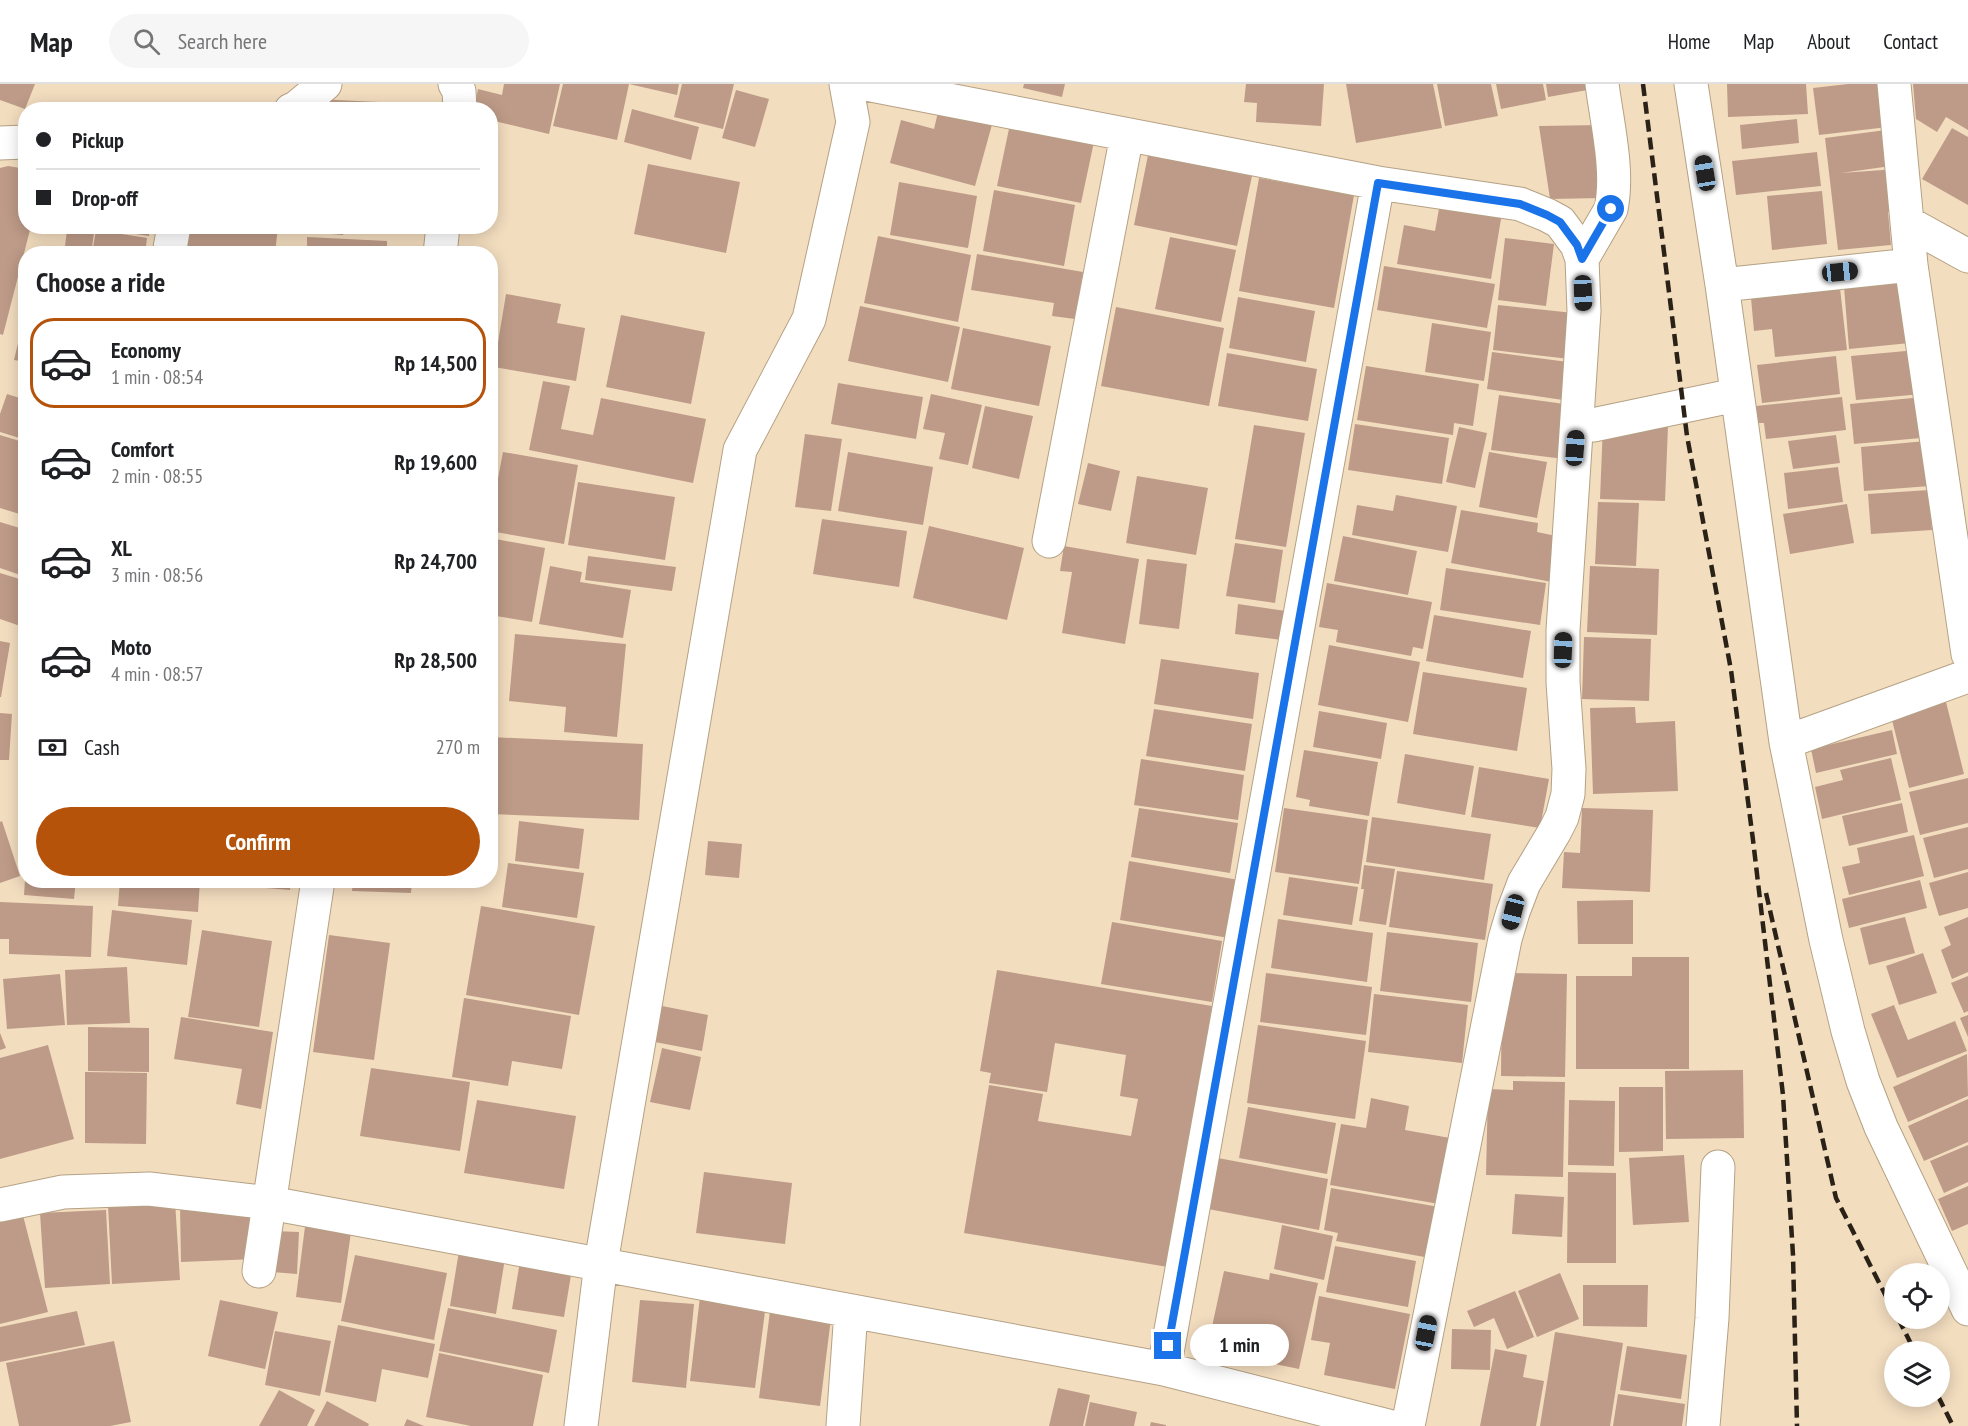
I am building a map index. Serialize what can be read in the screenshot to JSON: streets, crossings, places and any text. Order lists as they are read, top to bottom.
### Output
{
  "page": {
    "header": "Map",
    "search": "Search here",
    "nav": [
      "Home",
      "Map",
      "About",
      "Contact"
    ],
    "banner": ["Pickup", "Drop-off"],
    "heading": "Choose a ride",
    "list": [
      {
        "name": "Economy",
        "note": "1 min · 08:54",
        "value": "Rp 14,500"
      },
      {
        "name": "Comfort",
        "note": "2 min · 08:55",
        "value": "Rp 19,600"
      },
      {
        "name": "XL",
        "note": "3 min · 08:56",
        "value": "Rp 24,700"
      },
      {
        "name": "Moto",
        "note": "4 min · 08:57",
        "value": "Rp 28,500"
      }
    ],
    "pay": ["Cash", "270 m"],
    "buttons": "Confirm",
    "bubble": "1 min"
  }
}
